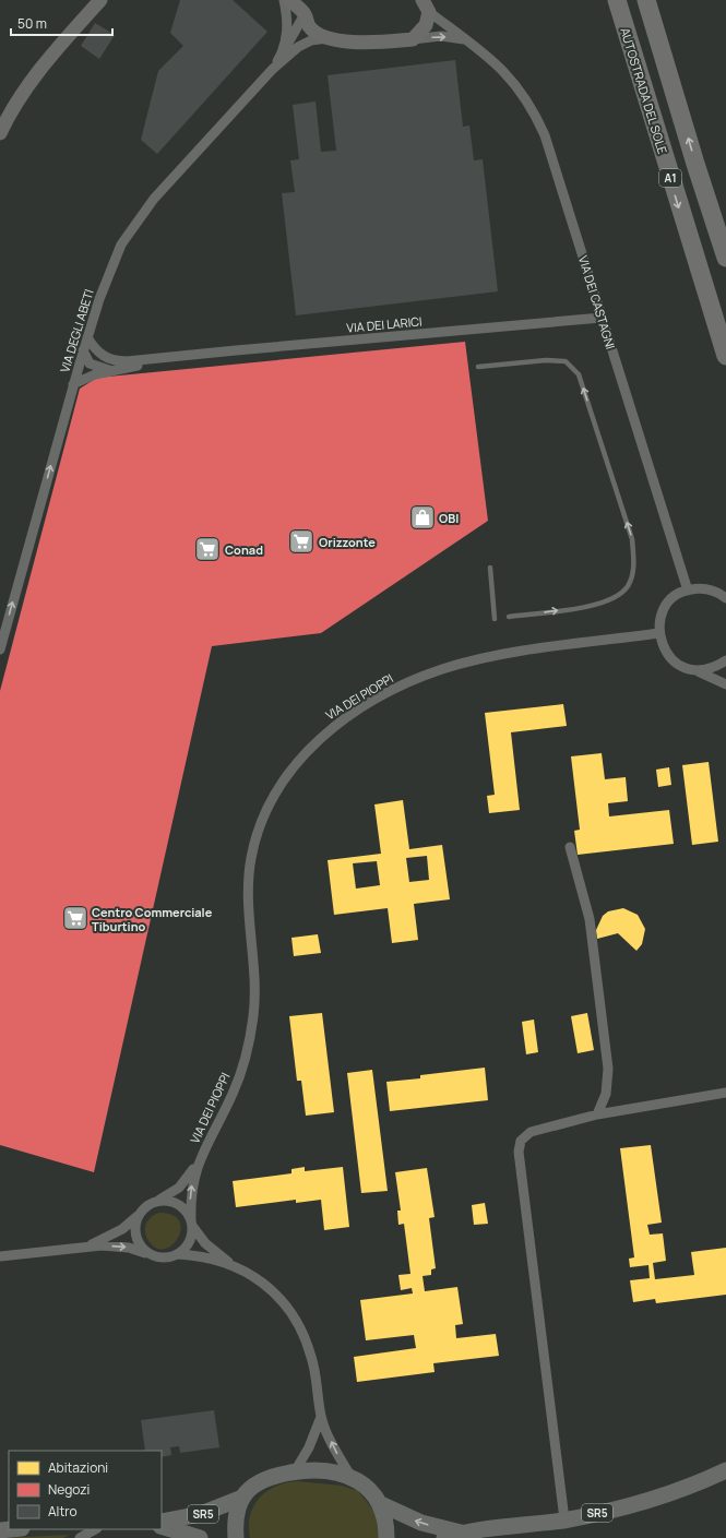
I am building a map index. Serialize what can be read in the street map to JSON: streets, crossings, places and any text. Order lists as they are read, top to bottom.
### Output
{
  "streets": {
    "highway": ["AUTOSTRADA DEL SOLE", "A1"],
    "main road": ["SR5"],
    "street": [
      "VIA DEI CASTAGNI",
      "VIA DEI LARICI",
      "VIA DEGLI ABETI",
      "VIA DEI PIOPPI"
    ]
  },
  "crossings": [
    ["VIA DEI CASTAGNI", "VIA DEI LARICI"],
    ["VIA DEI CASTAGNI", "VIA DEGLI ABETI"],
    ["VIA DEI LARICI", "VIA DEGLI ABETI"]
  ],
  "places": {
    "shop": ["OBI"],
    "supermarket": ["Orizzonte", "Conad", "Centro Commerciale Tiburtino"]
  },
  "legend": ["Abitazioni", "Negozi", "Altro"],
  "scale_bar": "50 m"
}
